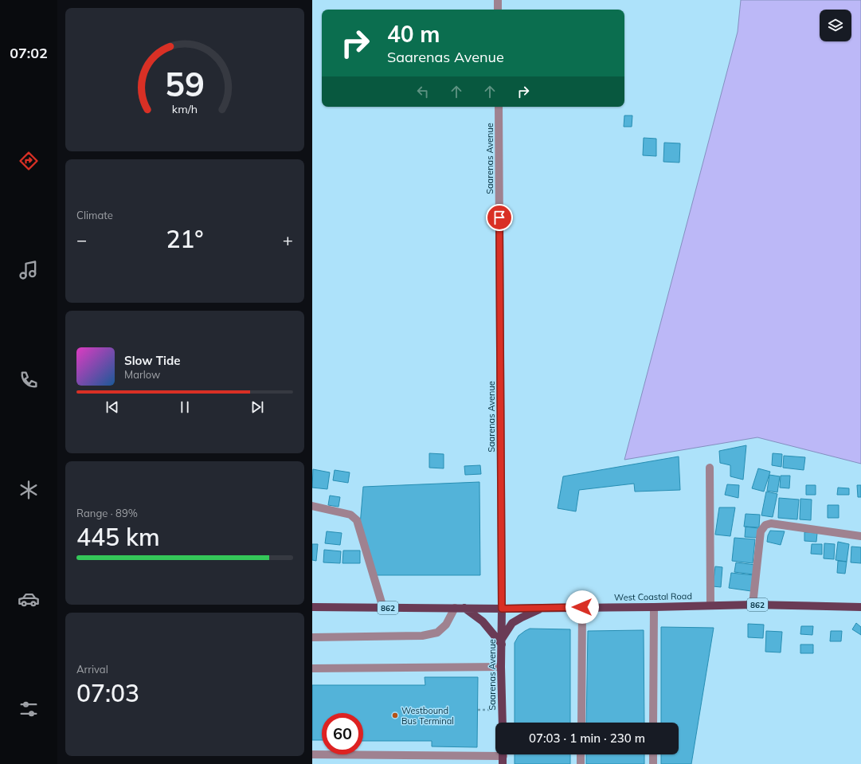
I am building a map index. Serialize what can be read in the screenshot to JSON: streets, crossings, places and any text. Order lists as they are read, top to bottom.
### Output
{
  "streets": {
    "main road": ["Saarenas Avenue", "West Coastal Road", "862"]
  },
  "crossings": [
    ["Saarenas Avenue", "West Coastal Road"]
  ],
  "places": ["Westbound Bus Terminal"],
  "page": {
    "tabs": "07:02",
    "turn": ["40 m", "Saarenas Avenue"],
    "tile": [
      "Climate",
      ["Range · 89%", "445 km"],
      ["Arrival", "07:03"]
    ],
    "heat": ["−", "21°", "+"],
    "song": ["Slow Tide", "Marlow"],
    "limit": "60",
    "trip": "07:03 · 1 min · 230 m",
    "gauge": ["59", "km/h"]
  }
}
